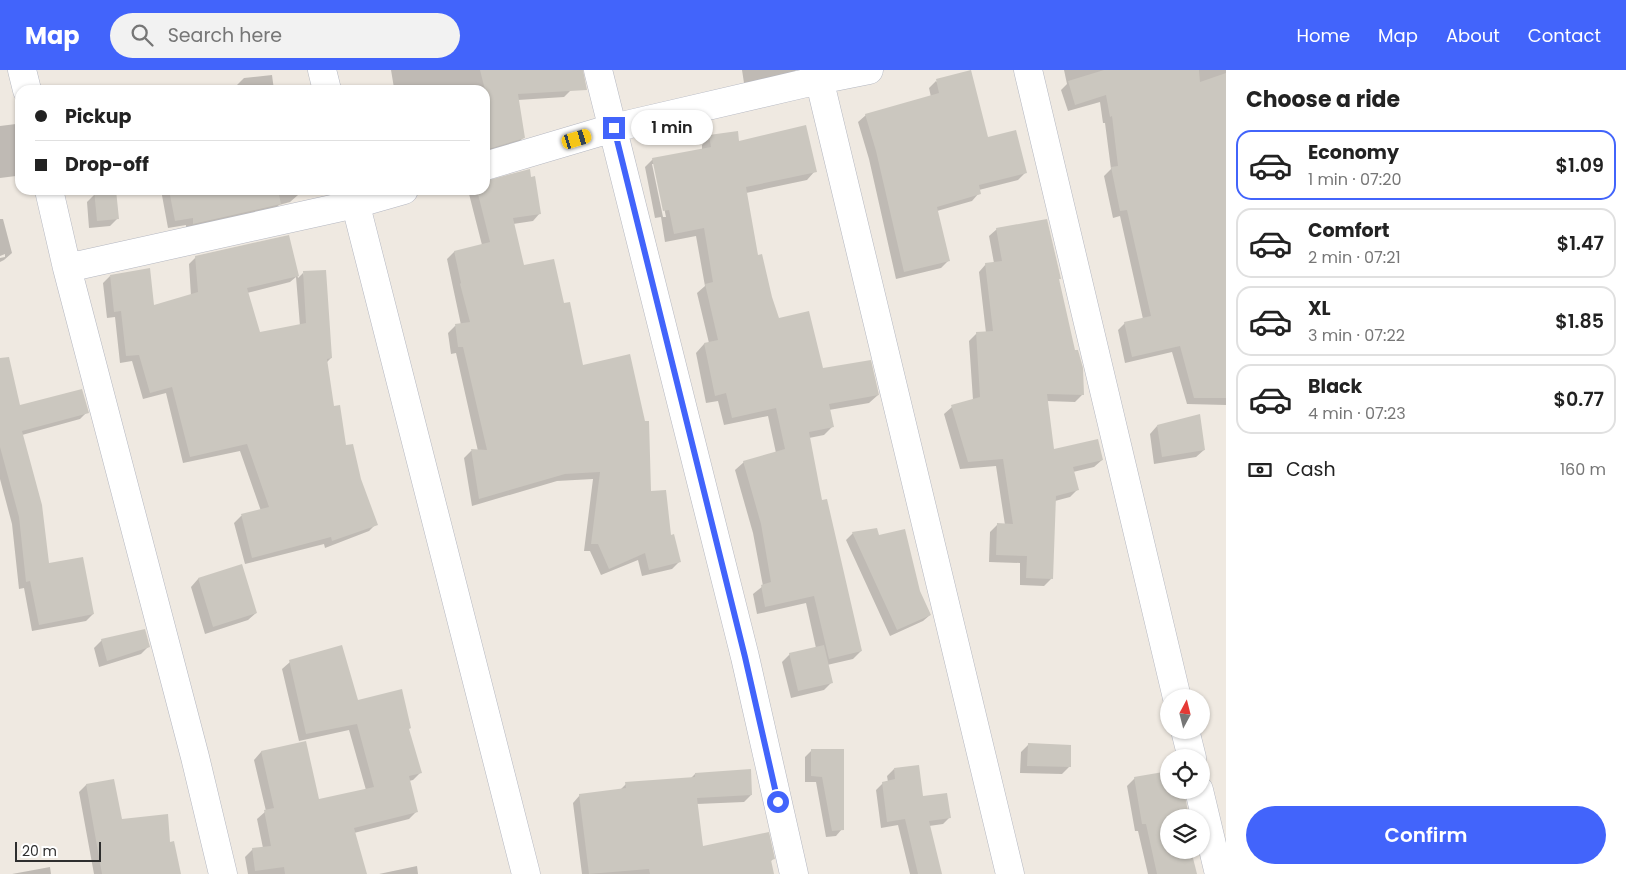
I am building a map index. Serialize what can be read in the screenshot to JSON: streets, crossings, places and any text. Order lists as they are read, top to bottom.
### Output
{
  "scale_bar": "20 m",
  "north": "top",
  "page": {
    "header": "Map",
    "search": "Search here",
    "nav": [
      "Home",
      "Map",
      "About",
      "Contact"
    ],
    "heading": "Choose a ride",
    "banner": ["Pickup", "Drop-off"],
    "bubble": "1 min",
    "list": [
      {
        "name": "Economy",
        "note": "1 min · 07:20",
        "value": "$1.09"
      },
      {
        "name": "Comfort",
        "note": "2 min · 07:21",
        "value": "$1.47"
      },
      {
        "name": "XL",
        "note": "3 min · 07:22",
        "value": "$1.85"
      },
      {
        "name": "Black",
        "note": "4 min · 07:23",
        "value": "$0.77"
      }
    ],
    "pay": ["Cash", "160 m"],
    "buttons": "Confirm",
    "scale": "20 m"
  }
}
